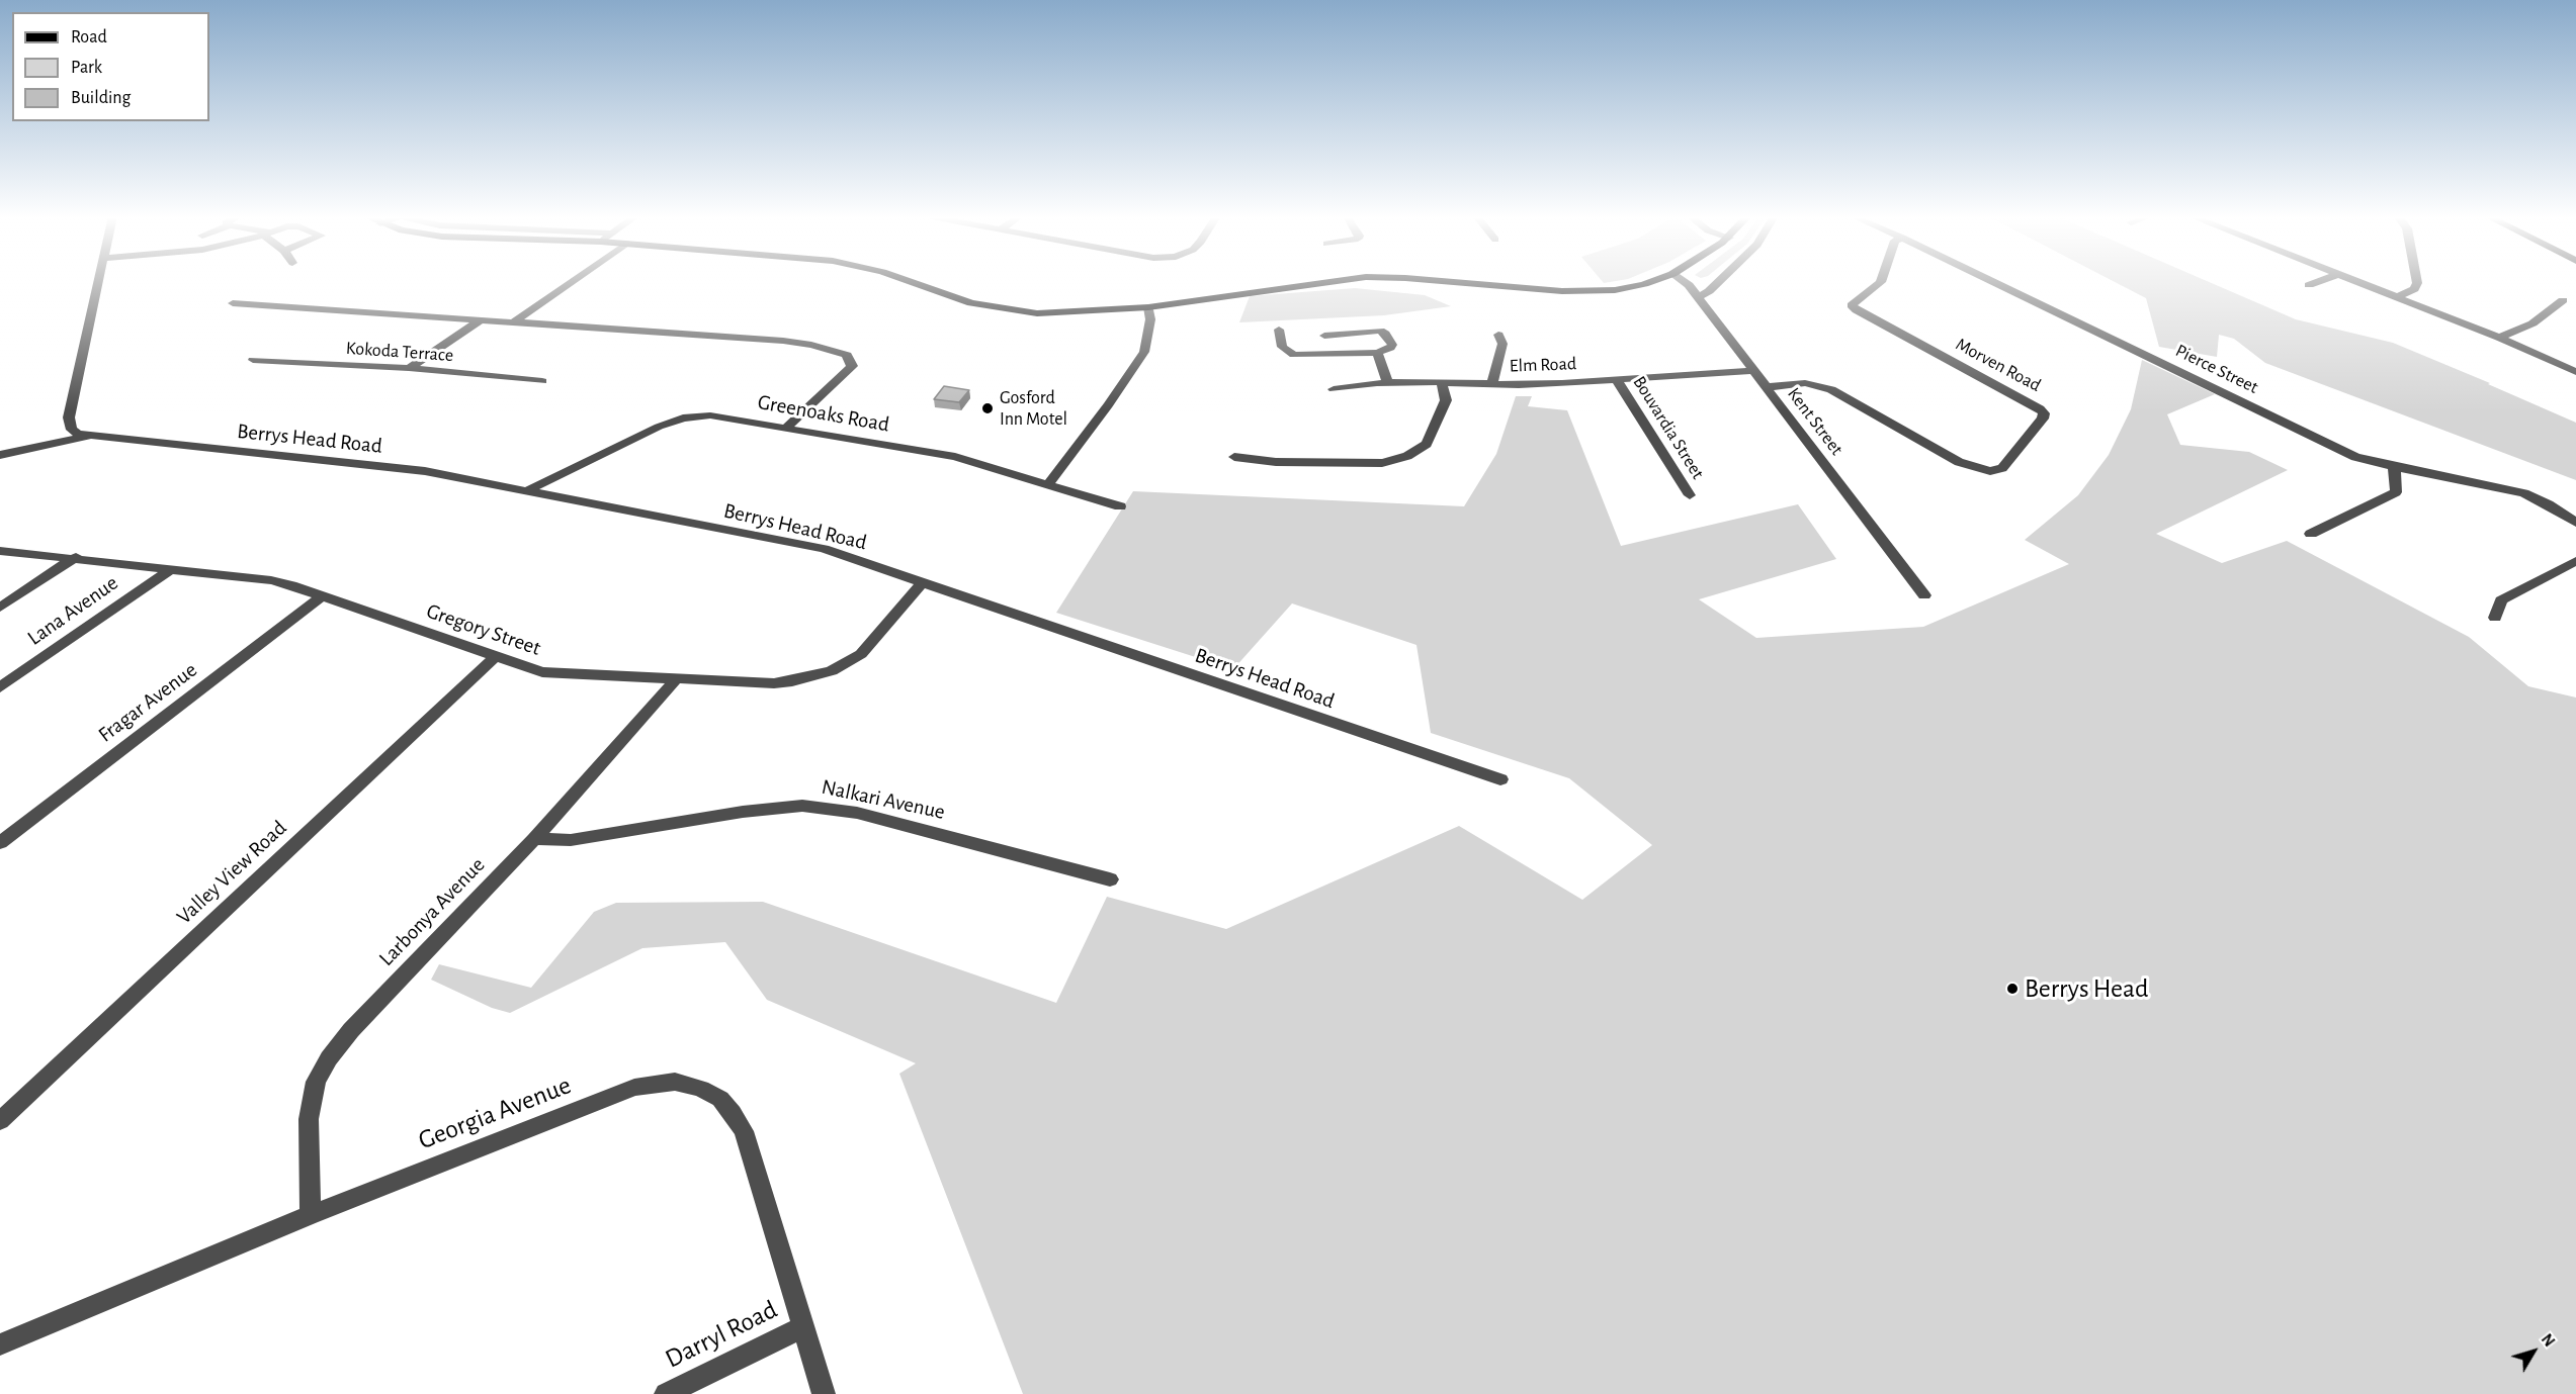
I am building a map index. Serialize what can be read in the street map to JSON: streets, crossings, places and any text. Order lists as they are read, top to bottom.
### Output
{
  "streets": {
    "street": [
      "Kokoda Terrace",
      "Elm Road",
      "Morven Road",
      "Pierce Street",
      "Greenoaks Road",
      "Kent Street",
      "Bouvardia Street",
      "Berrys Head Road",
      "Lana Avenue",
      "Gregory Street",
      "Fragar Avenue",
      "Nalkari Avenue",
      "Valley View Road",
      "Larbonya Avenue",
      "Georgia Avenue",
      "Darryl Road"
    ]
  },
  "crossings": [
    ["Elm Road", "Kent Street"],
    ["Elm Road", "Bouvardia Street"],
    ["Morven Road", "Kent Street"],
    ["Greenoaks Road", "Berrys Head Road"],
    ["Berrys Head Road", "Gregory Street"],
    ["Lana Avenue", "Gregory Street"],
    ["Gregory Street", "Fragar Avenue"],
    ["Gregory Street", "Valley View Road"],
    ["Gregory Street", "Larbonya Avenue"],
    ["Nalkari Avenue", "Larbonya Avenue"],
    ["Larbonya Avenue", "Georgia Avenue"],
    ["Georgia Avenue", "Darryl Road"]
  ],
  "places": ["Gosford Inn Motel", "Berrys Head"],
  "legend": ["Road", "Park", "Building"],
  "north": "top right"
}
